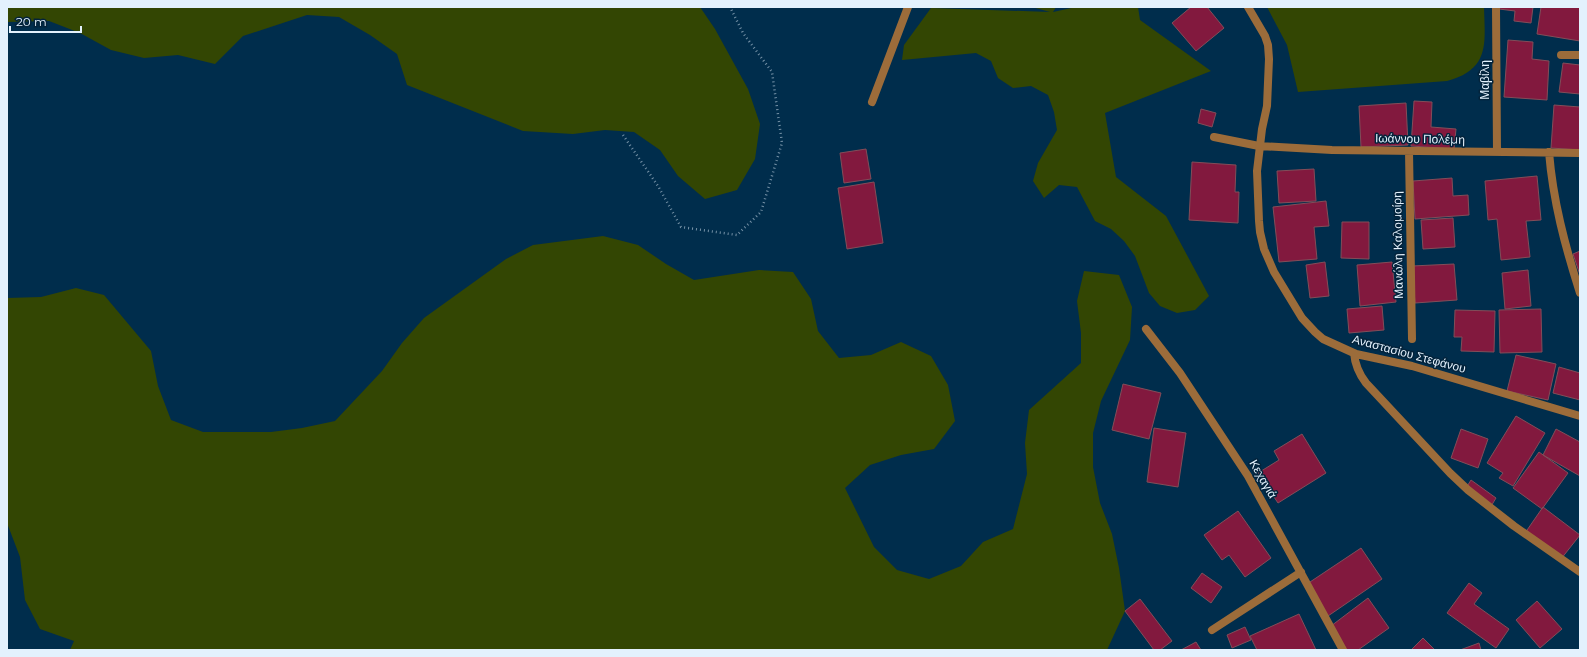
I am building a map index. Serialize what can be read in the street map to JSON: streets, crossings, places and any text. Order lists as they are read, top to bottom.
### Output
{
  "streets": {
    "street": [
      "Μαβίλη",
      "Ιωάννου Πολέμη",
      "Μανώλη Καλομοίρη",
      "Αναστασίου Στεφάνου",
      "Κεχαγιά"
    ]
  },
  "crossings": [
    ["Μαβίλη", "Ιωάννου Πολέμη"],
    ["Ιωάννου Πολέμη", "Μανώλη Καλομοίρη"],
    ["Ιωάννου Πολέμη", "Αναστασίου Στεφάνου"]
  ],
  "scale_bar": "20 m"
}
